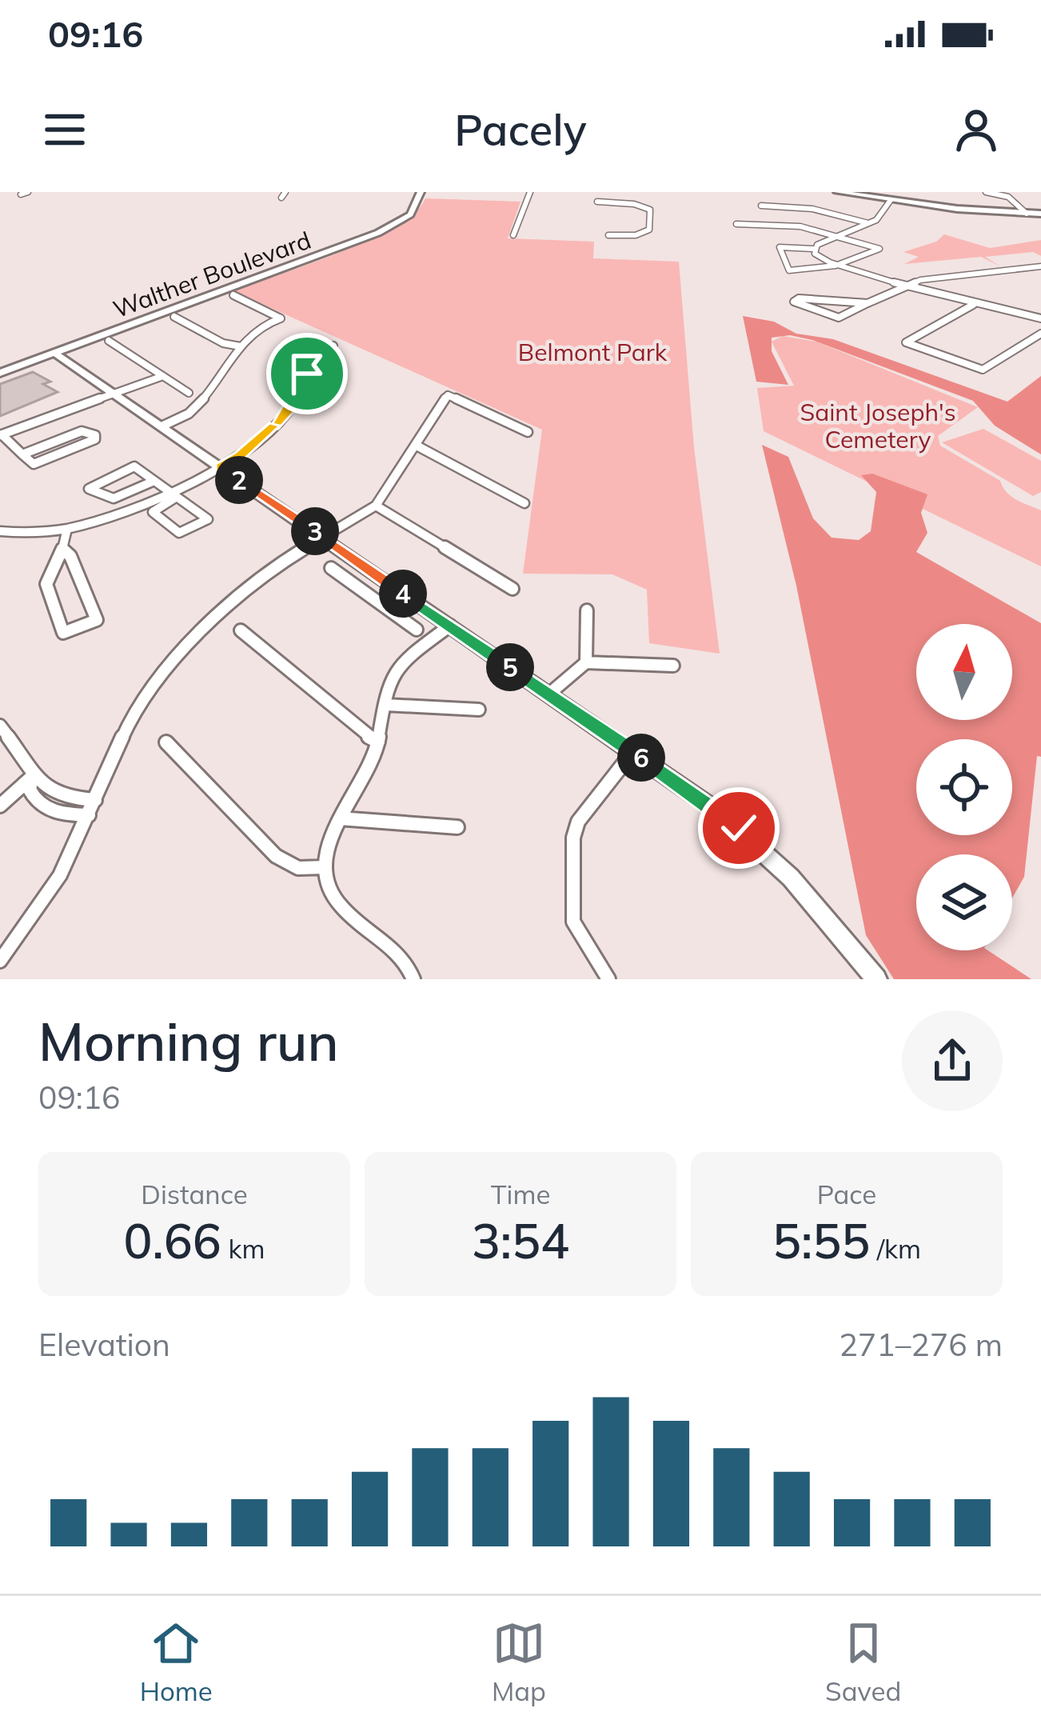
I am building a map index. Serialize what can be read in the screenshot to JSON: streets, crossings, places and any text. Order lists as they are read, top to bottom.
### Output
{
  "streets": {
    "street": ["Walther Boulevard"]
  },
  "parks": ["Belmont Park", "Saint Joseph's Cemetery"],
  "north": "top",
  "page": {
    "status": "09:16",
    "header": "Pacely",
    "pins": [
      "2",
      "3",
      "4",
      "5",
      "6"
    ],
    "heading": ["Morning run", "09:16"],
    "stats": [
      ["Distance", "0.66 km"],
      ["Time", "3:54"],
      ["Pace", "5:55 /km"]
    ],
    "chart": ["Elevation", "271–276 m"],
    "tabs": ["Home", "Map", "Saved"]
  }
}
